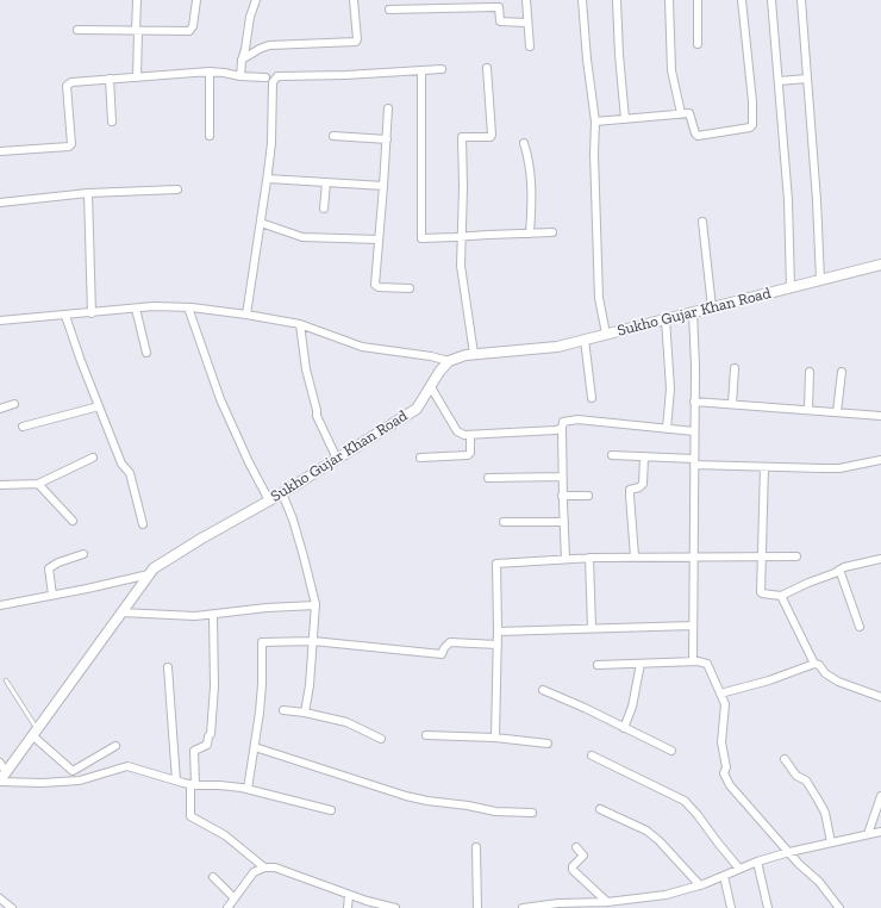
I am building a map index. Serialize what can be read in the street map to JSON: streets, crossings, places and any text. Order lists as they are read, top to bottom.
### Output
{
  "streets": {
    "main road": ["Sukho Gujar Khan Road"]
  }
}
